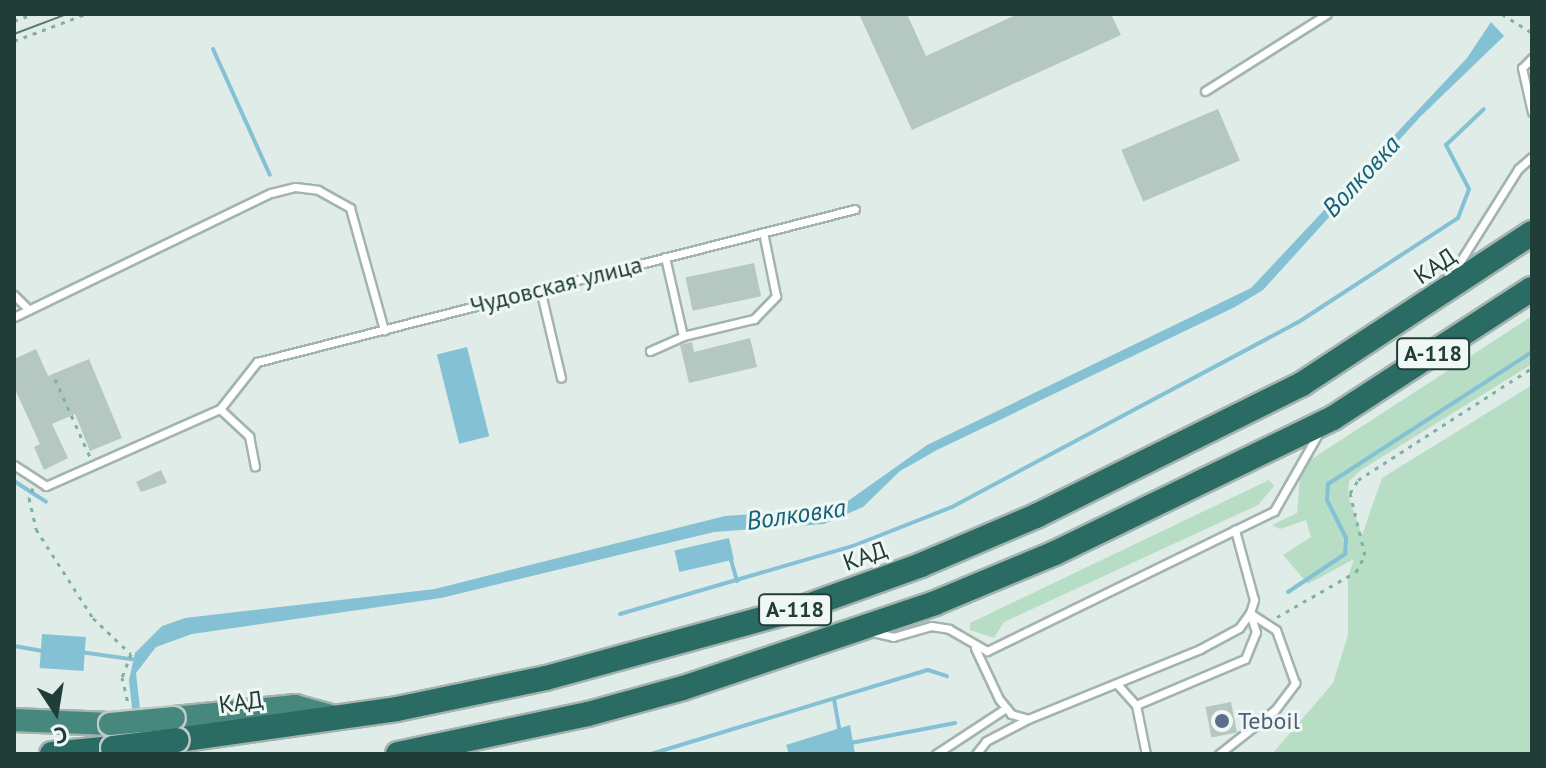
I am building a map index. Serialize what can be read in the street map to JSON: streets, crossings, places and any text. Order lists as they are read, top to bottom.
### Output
{
  "streets": {
    "highway": ["КАД", "А-118"],
    "lane": ["Чудовская улица"]
  },
  "water": ["Волковка"],
  "places": ["Teboil"],
  "north": "bottom"
}
